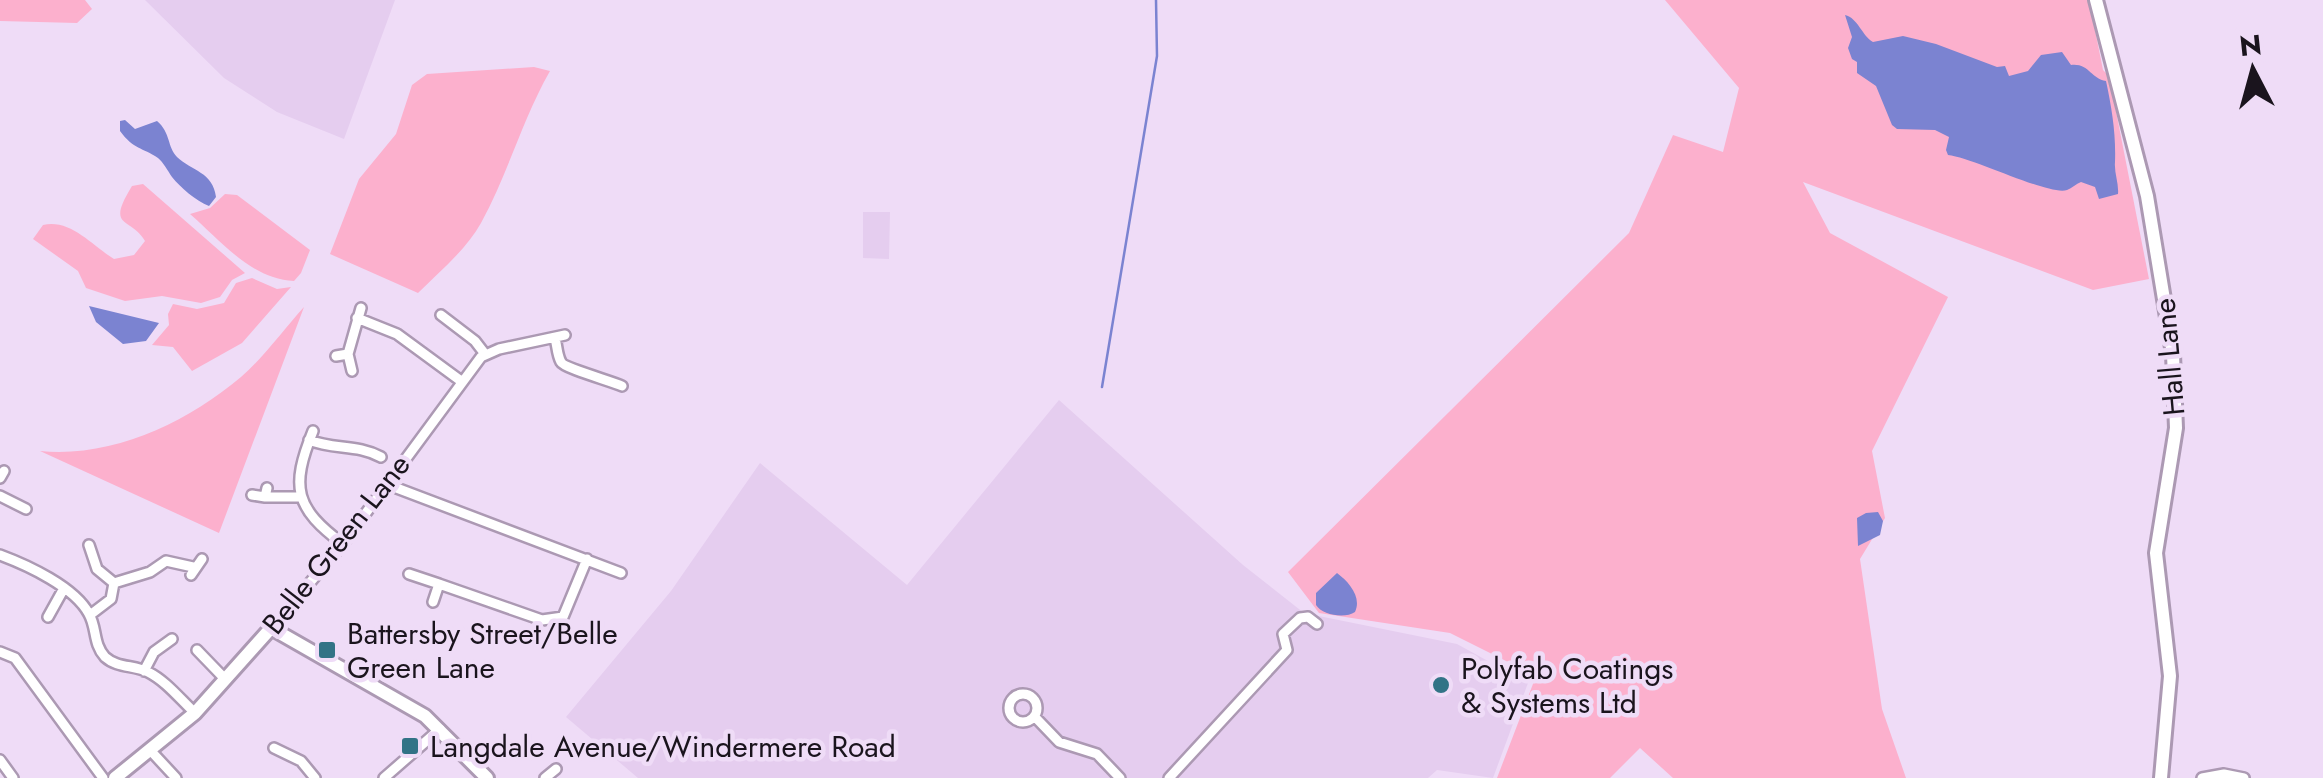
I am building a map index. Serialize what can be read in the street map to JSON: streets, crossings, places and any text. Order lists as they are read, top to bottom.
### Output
{
  "streets": {
    "street": ["Hall Lane", "Belle Green Lane"]
  },
  "places": {
    "transit": ["Battersby Street/Belle Green Lane", "Langdale Avenue/Windermere Road"],
    "other": ["Polyfab Coatings & Systems Ltd"]
  },
  "north": "top"
}
